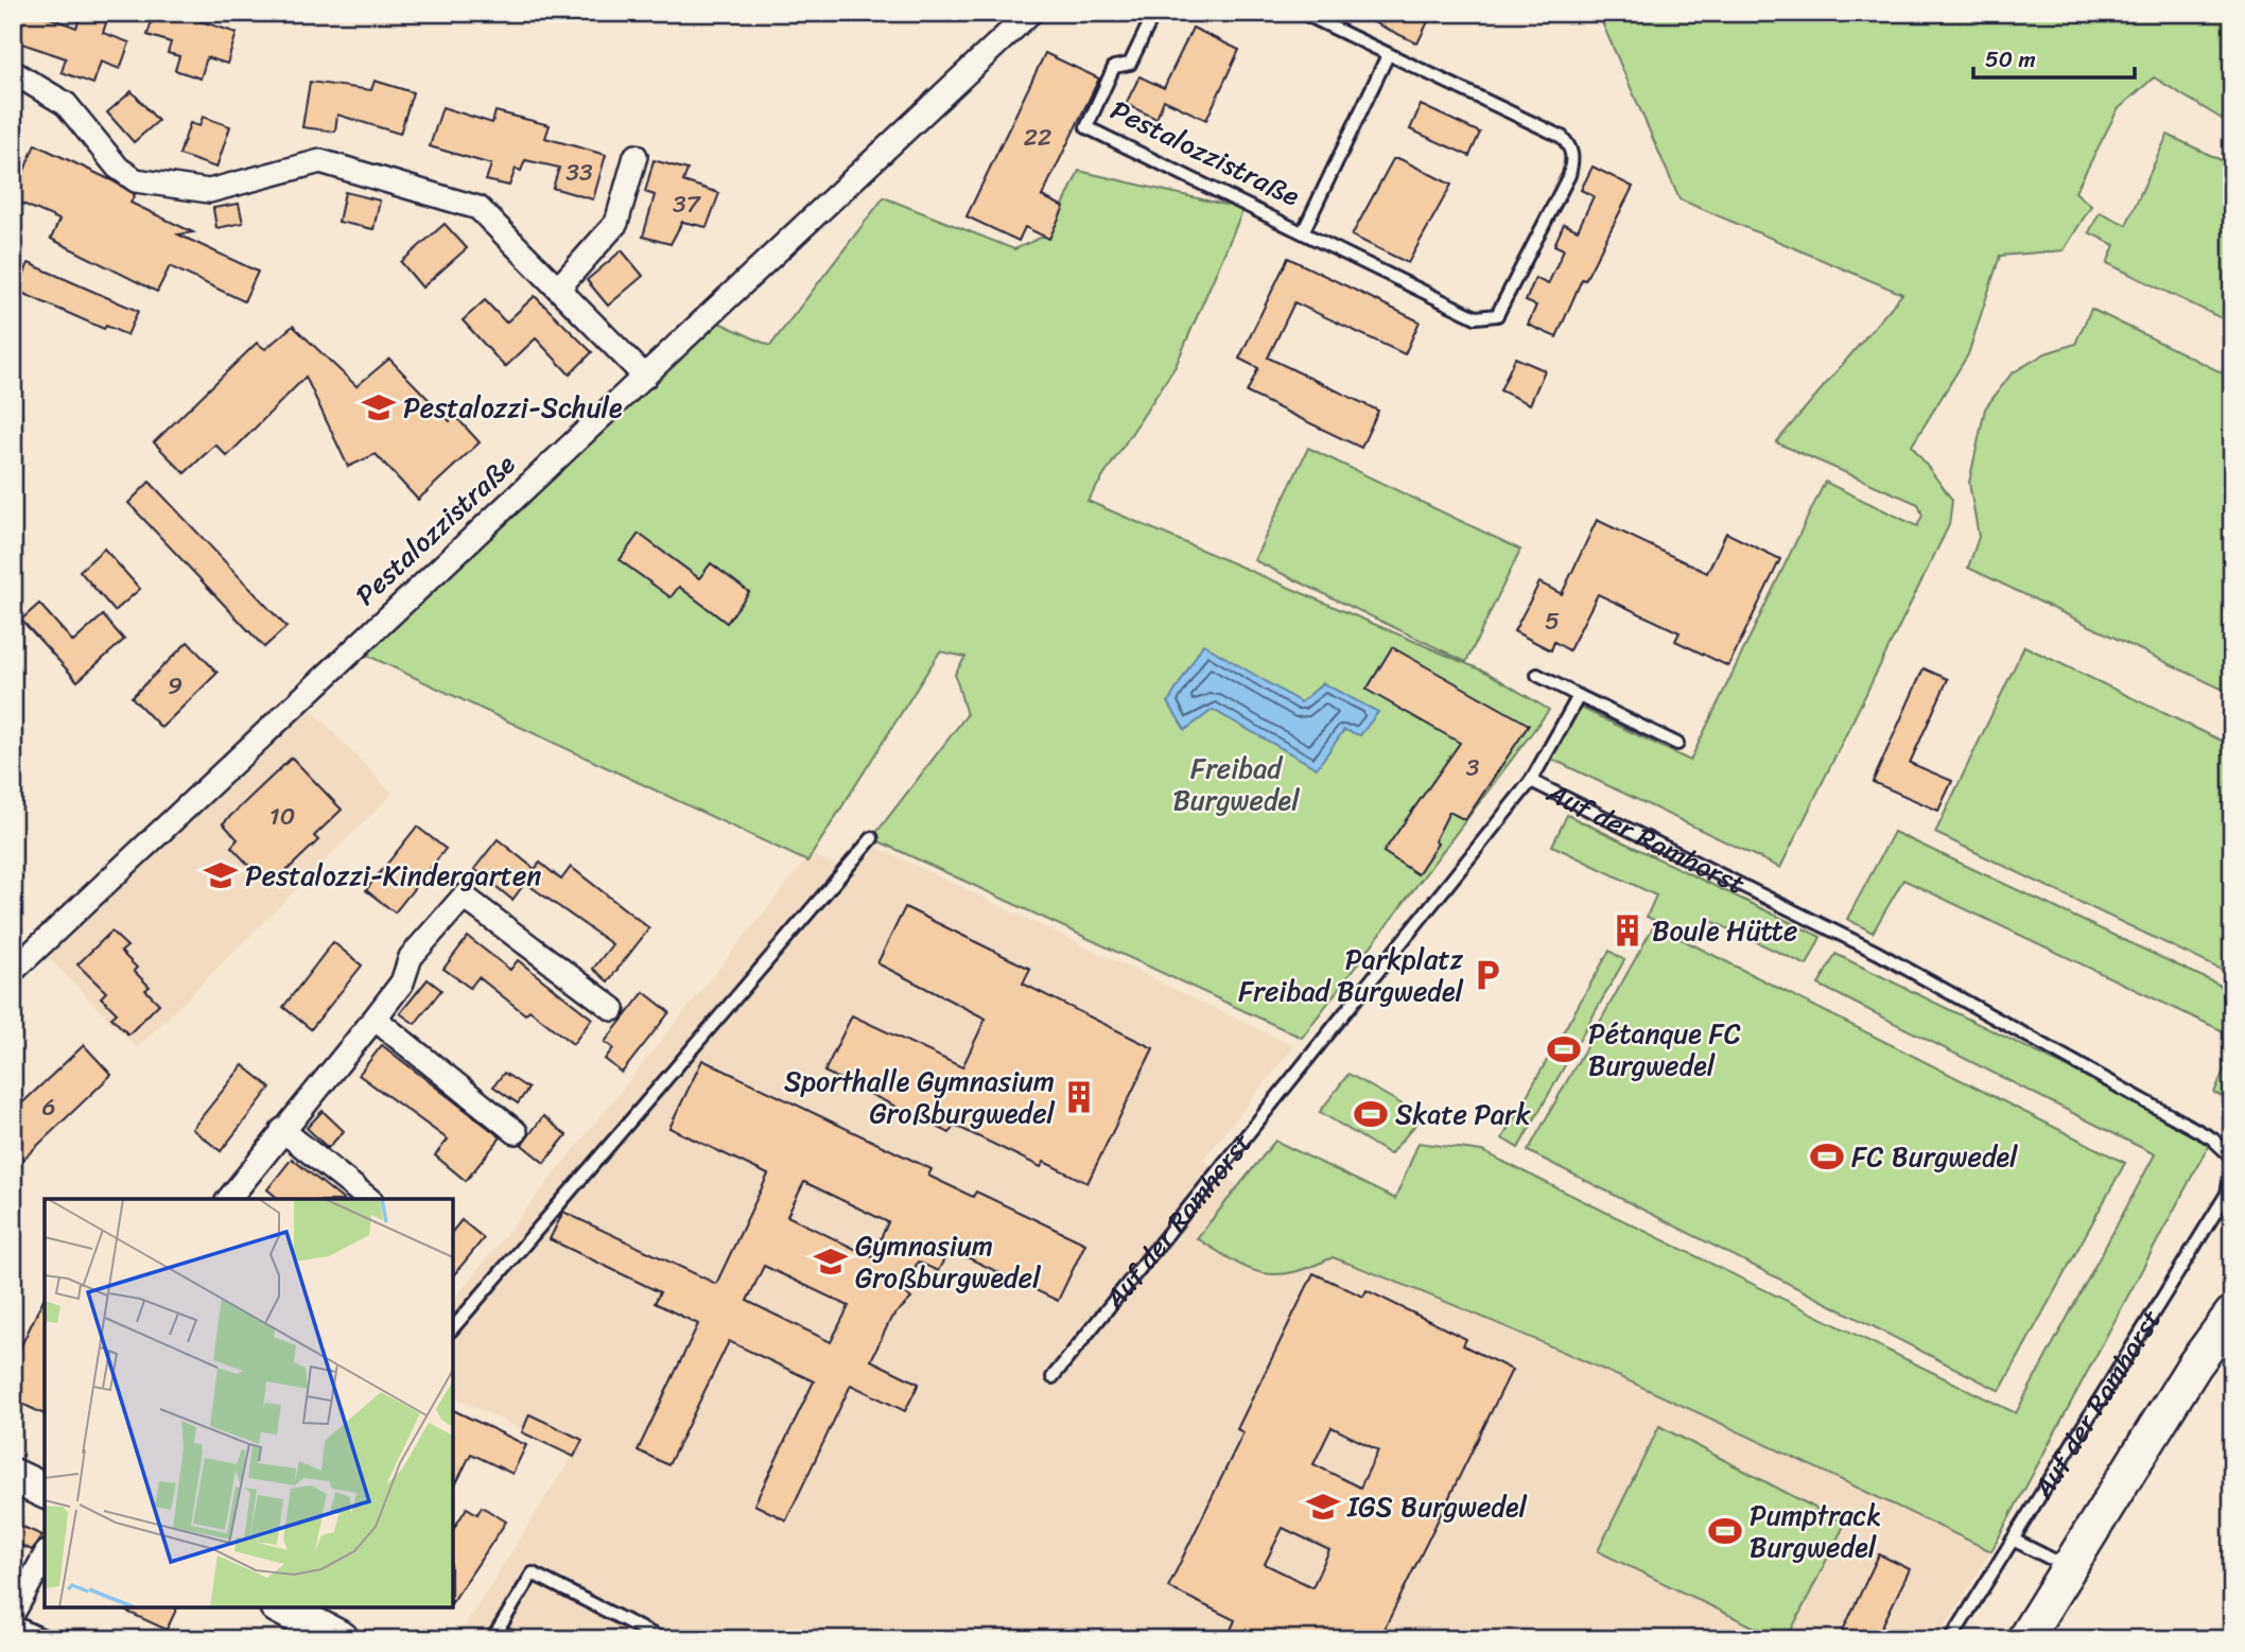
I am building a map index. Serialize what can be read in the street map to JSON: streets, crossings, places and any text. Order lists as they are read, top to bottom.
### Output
{
  "streets": {
    "street": ["Pestalozzistraße"],
    "lane": ["Auf der Ramhorst"]
  },
  "parks": ["Freibad Burgwedel"],
  "places": {
    "school or university": [
      "Pestalozzi-Schule",
      "Pestalozzi-Kindergarten",
      "Gymnasium Großburgwedel",
      "IGS Burgwedel"
    ],
    "building": ["Boule Hütte", "Sporthalle Gymnasium Großburgwedel"],
    "parking": ["Parkplatz Freibad Burgwedel"],
    "sports": [
      "Pétanque FC Burgwedel",
      "Skate Park",
      "FC Burgwedel",
      "Pumptrack Burgwedel"
    ]
  },
  "house_numbers": [
    "22",
    "33",
    "37",
    "5",
    "9",
    "3",
    "10",
    "6"
  ],
  "scale_bar": "50 m"
}
